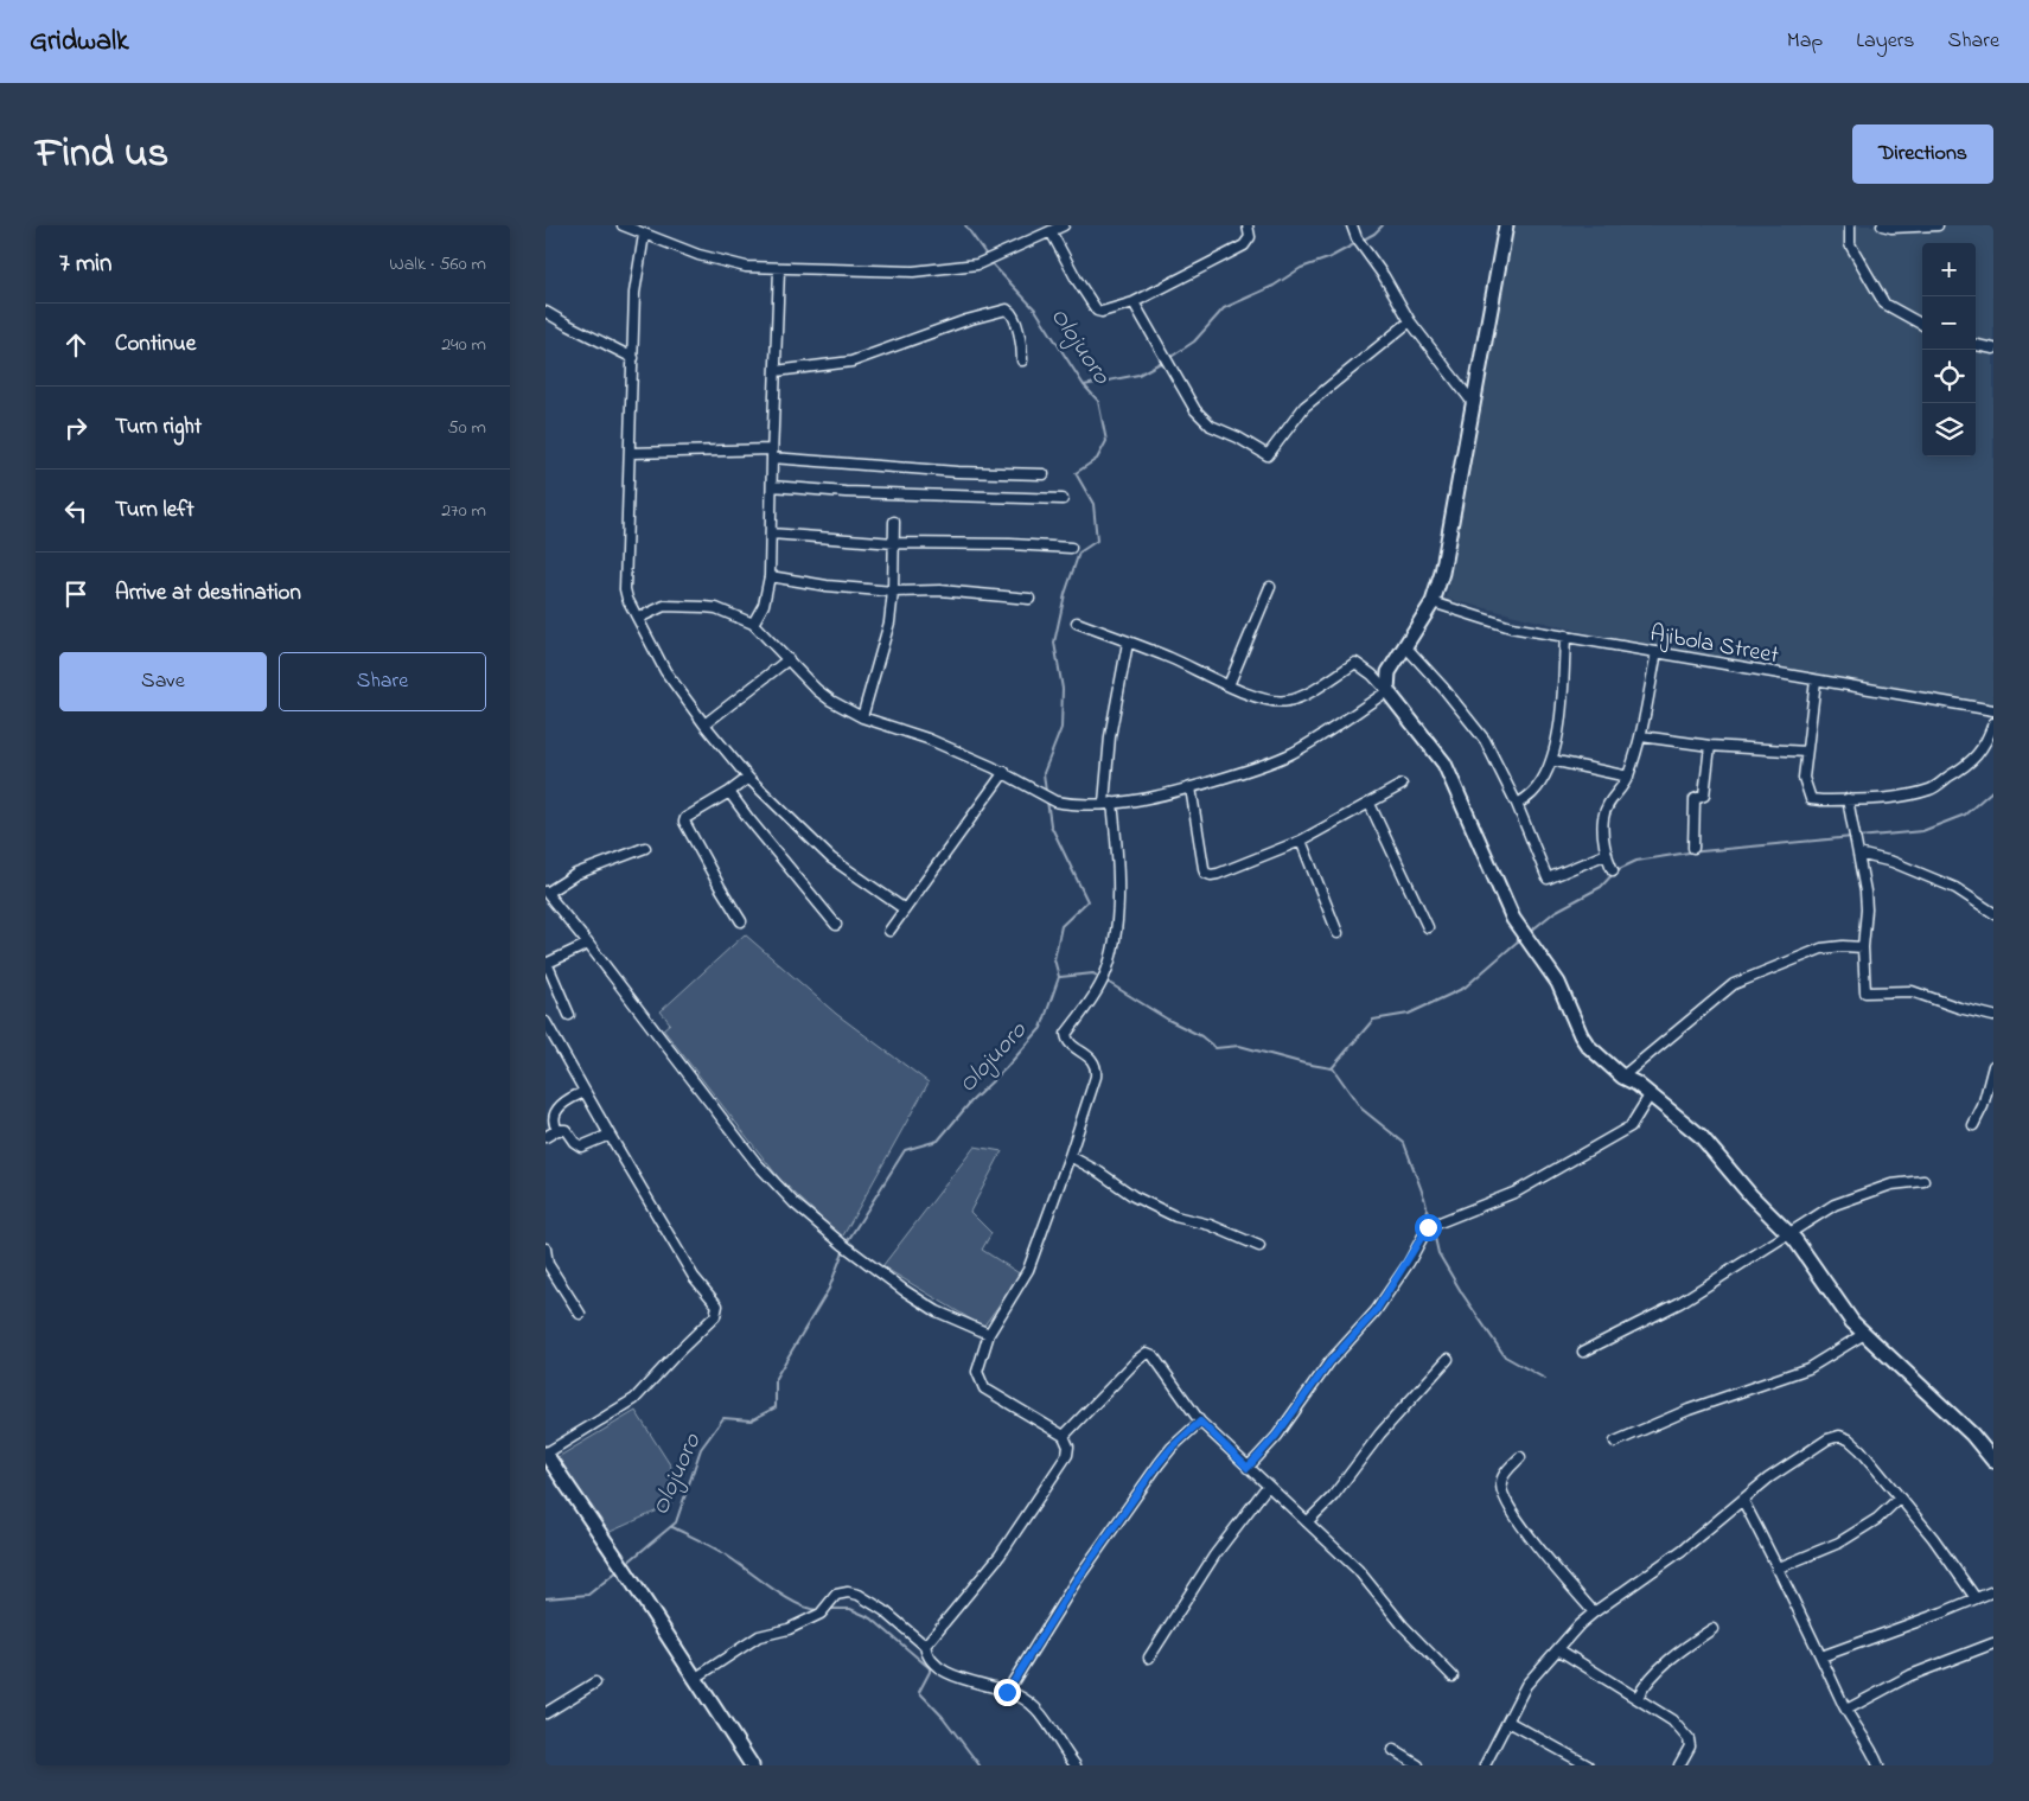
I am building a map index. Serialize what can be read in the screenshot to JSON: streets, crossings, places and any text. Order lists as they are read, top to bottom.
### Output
{
  "streets": {
    "street": ["Ajibola Street"]
  },
  "water": ["Olojuoro"],
  "page": {
    "header": "Gridwalk",
    "nav": ["Map", "Layers", "Share"],
    "title": "Find us",
    "buttons": [
      "Directions",
      ["Save", "Share"]
    ],
    "heading": ["7 min", "Walk · 560 m"],
    "map_buttons": ["+", "−"],
    "list": [
      ["Continue", "240 m"],
      ["Turn right", "50 m"],
      ["Turn left", "270 m"],
      "Arrive at destination"
    ]
  }
}
